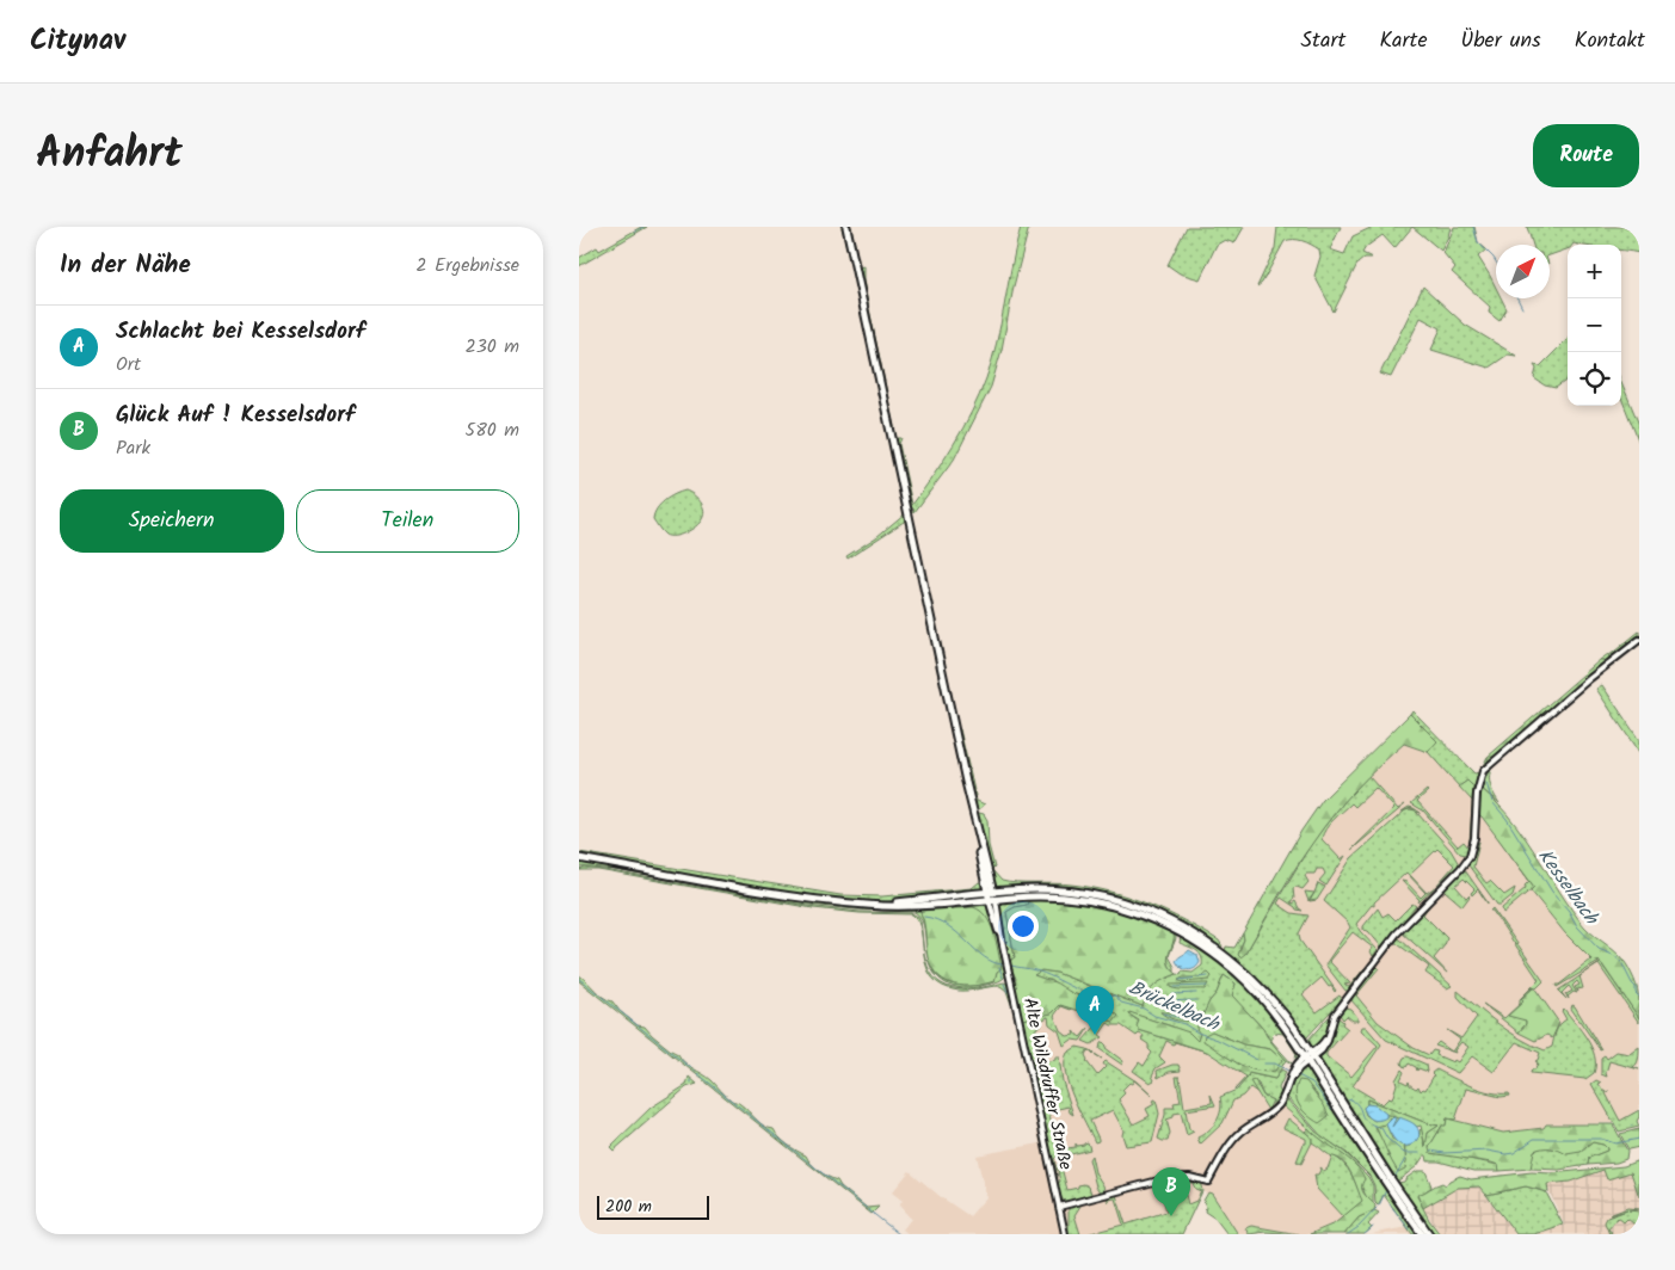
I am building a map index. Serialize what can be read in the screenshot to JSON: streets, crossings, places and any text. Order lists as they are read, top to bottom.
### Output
{
  "streets": {
    "street": ["Alte Wilsdruffer Straße"]
  },
  "water": ["Kesselbach", "Brückelbach"],
  "scale_bar": "200 m",
  "north": "top right",
  "page": {
    "header": "Citynav",
    "nav": [
      "Start",
      "Karte",
      "Über uns",
      "Kontakt"
    ],
    "title": "Anfahrt",
    "buttons": [
      "Route",
      ["Speichern", "Teilen"]
    ],
    "heading": ["In der Nähe", "2 Ergebnisse"],
    "map_buttons": ["+", "−"],
    "list": [
      {
        "mark": "A",
        "name": "Schlacht bei Kesselsdorf",
        "note": "Ort",
        "value": "230 m"
      },
      {
        "mark": "B",
        "name": "Glück Auf ! Kesselsdorf",
        "note": "Park",
        "value": "580 m"
      }
    ],
    "pins": ["A", "B"],
    "scale": "200 m"
  }
}
